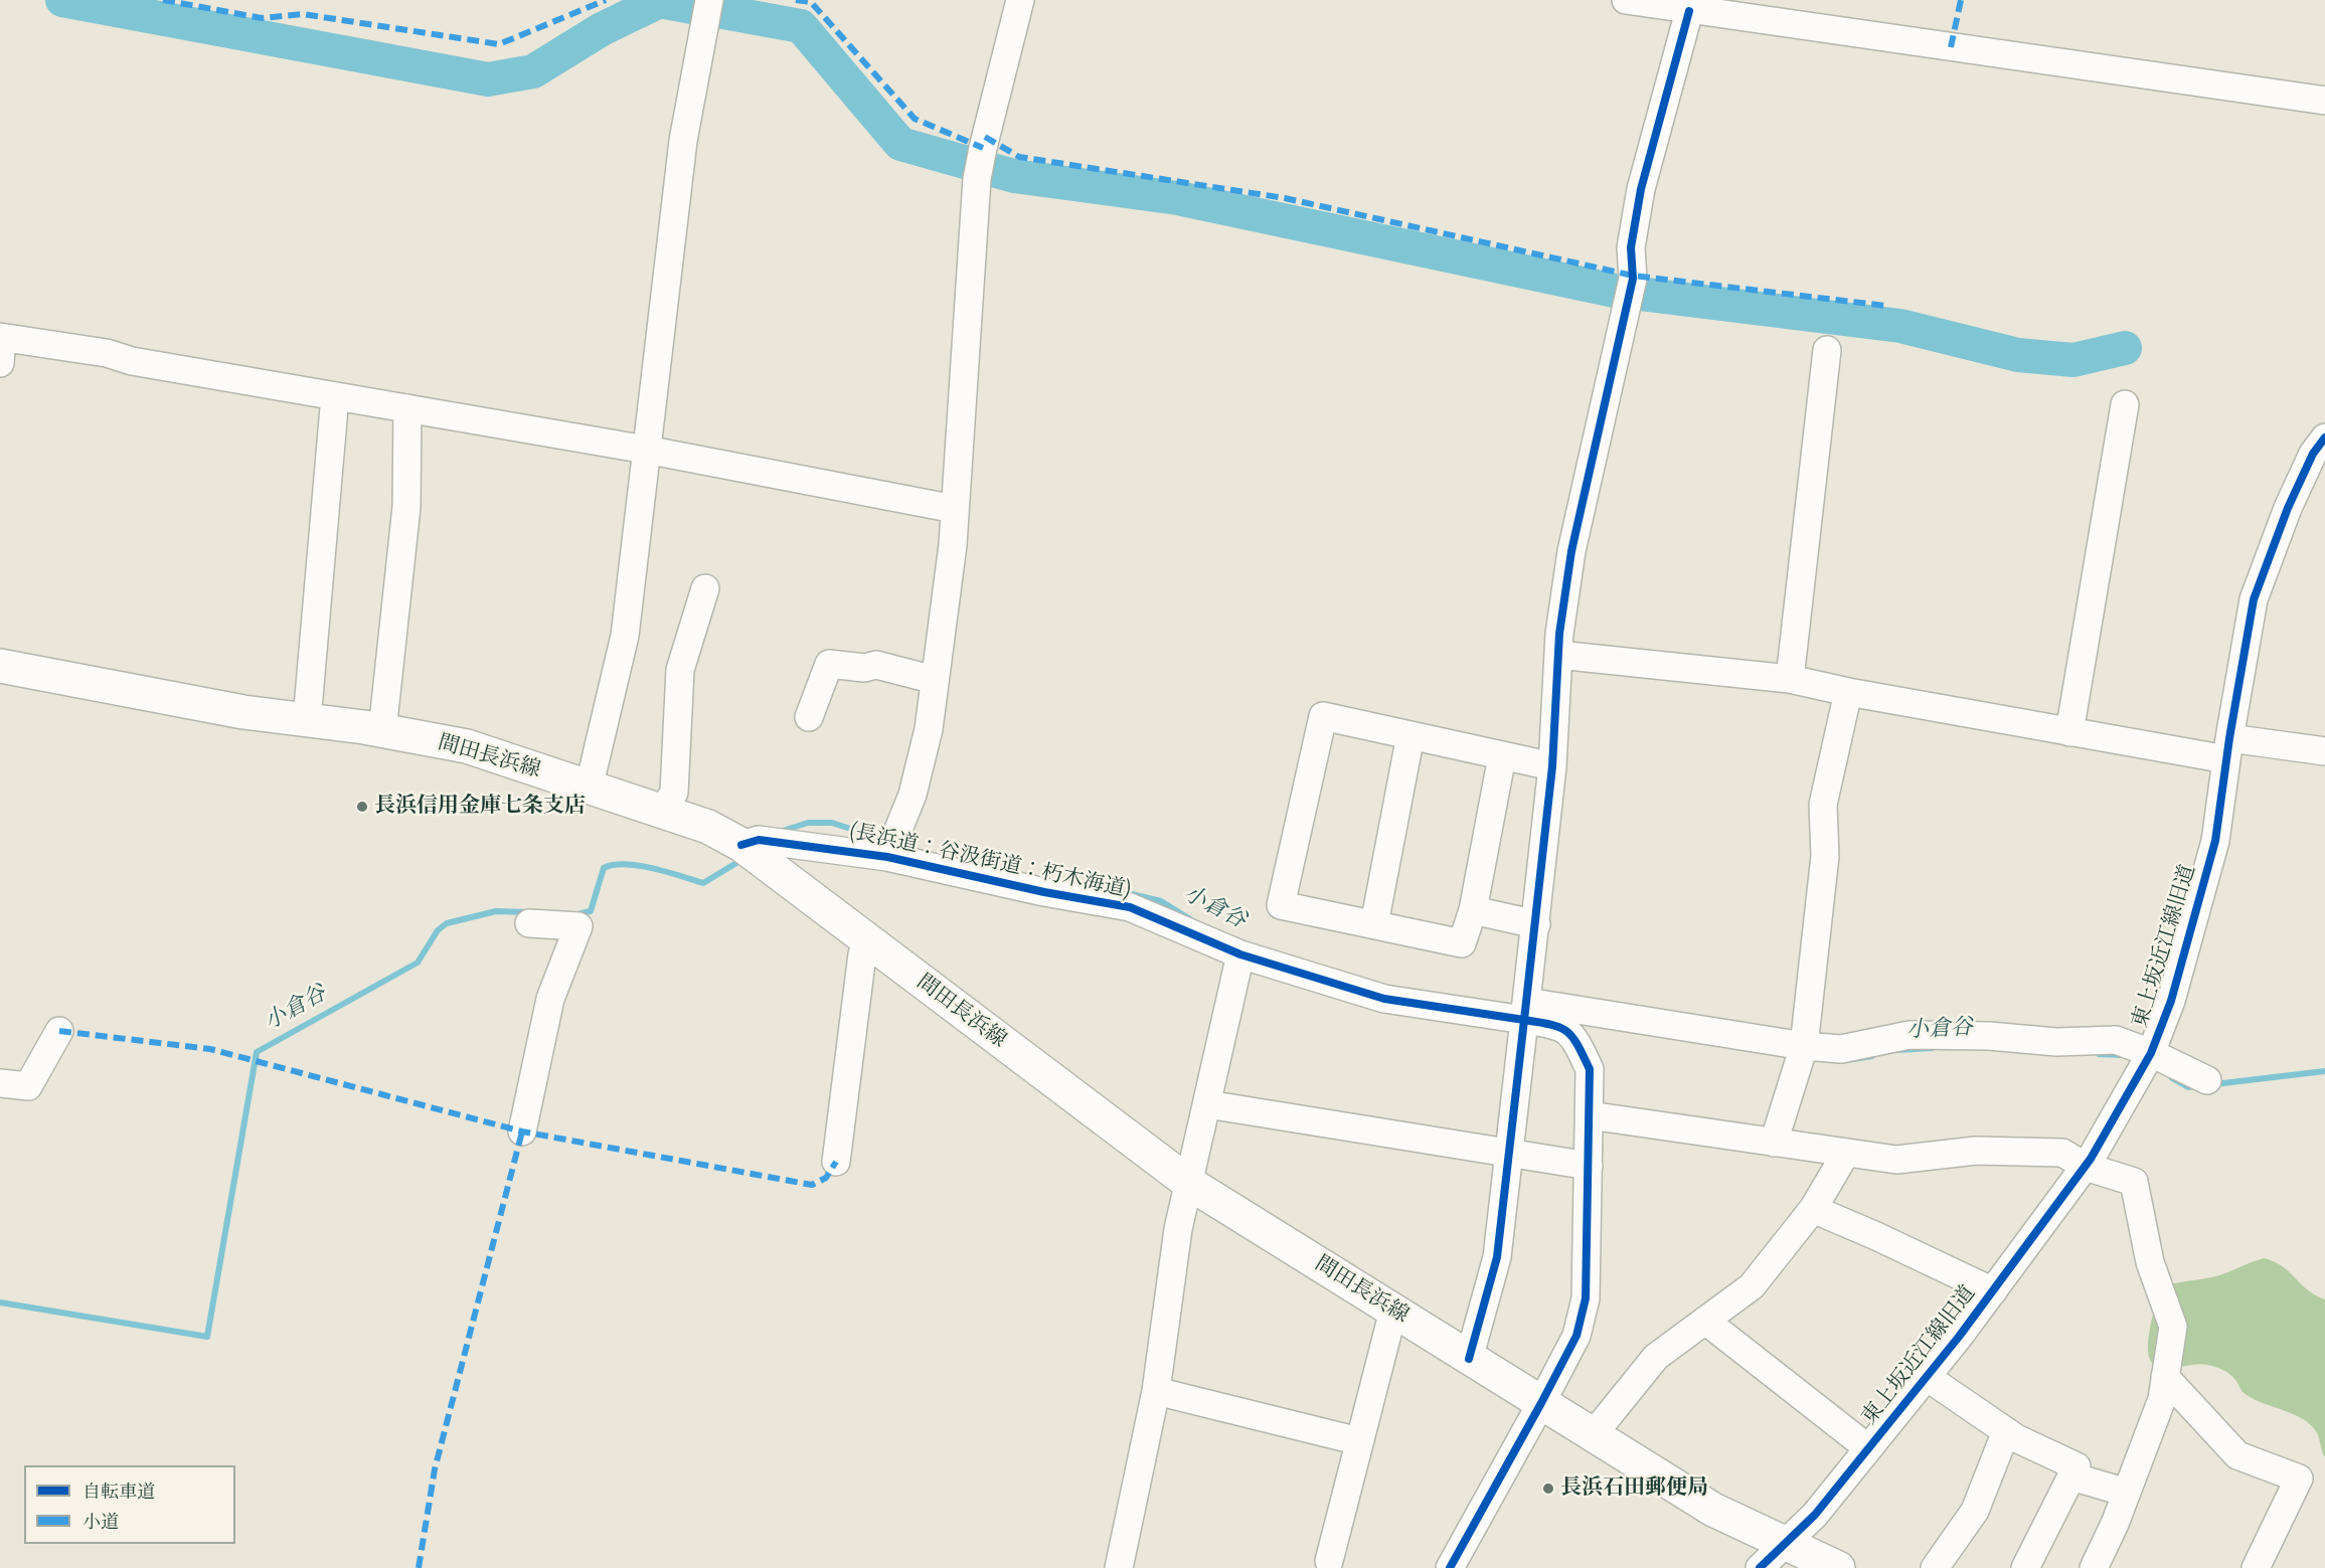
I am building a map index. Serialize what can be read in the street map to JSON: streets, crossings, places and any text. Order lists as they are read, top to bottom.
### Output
{
  "streets": {
    "main road": ["間田長浜線"],
    "street": ["(長浜道：谷汲街道：朽木海道)", "東上坂近江線旧道"]
  },
  "crossings": [
    ["間田長浜線", "(長浜道：谷汲街道：朽木海道)"],
    ["間田長浜線", "東上坂近江線旧道"]
  ],
  "water": ["小倉谷"],
  "places": ["長浜信用金庫七条支店", "長浜石田郵便局"],
  "legend": ["自転車道", "小道"]
}
